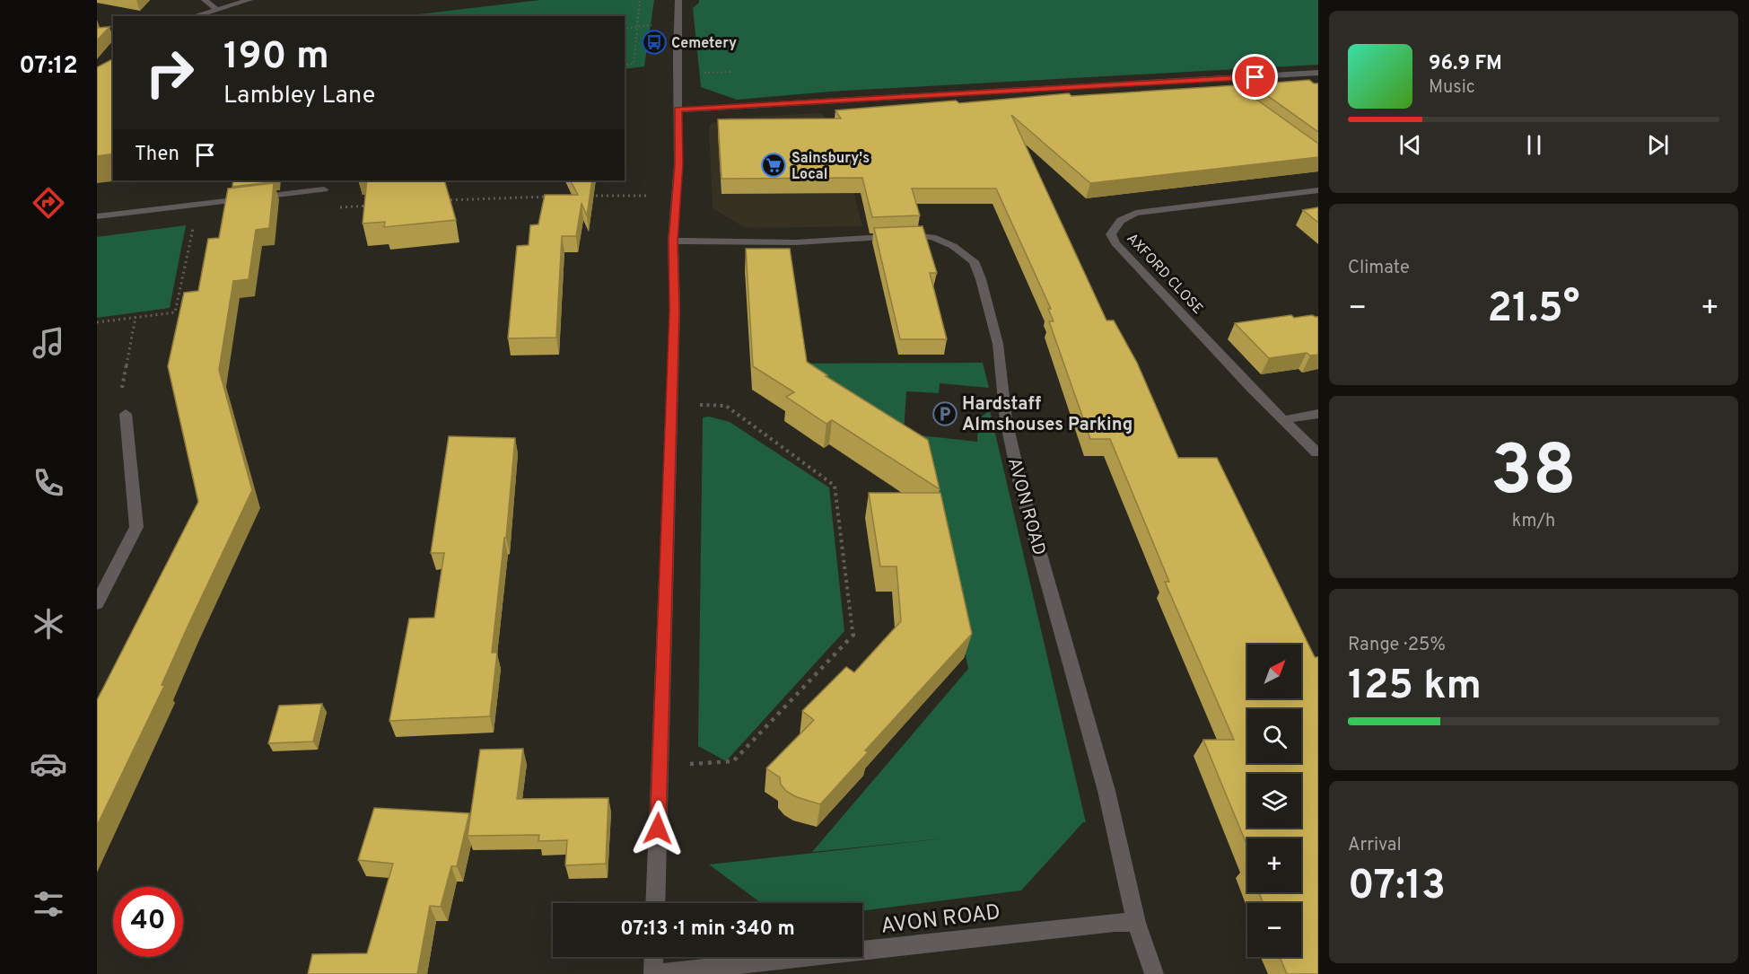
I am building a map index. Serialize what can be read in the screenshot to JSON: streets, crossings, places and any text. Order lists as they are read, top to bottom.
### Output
{
  "streets": {
    "street": ["AXFORD CLOSE", "AVON ROAD"]
  },
  "places": {
    "bus stop": ["Cemetery"],
    "supermarket": ["Sainsbury's Local"],
    "parking": ["Hardstaff Almshouses Parking"]
  },
  "north": "top right",
  "page": {
    "tabs": "07:12",
    "turn": ["190 m", "Lambley Lane"],
    "song": ["96.9 FM", "Music"],
    "then": "Then",
    "tile": [
      "Climate",
      ["38", "km/h"],
      ["Range · 25%", "125 km"],
      ["Arrival", "07:13"]
    ],
    "heat": ["−", "21.5°", "+"],
    "map_buttons": ["+", "−"],
    "limit": "40",
    "trip": "07:13 · 1 min · 340 m"
  }
}
